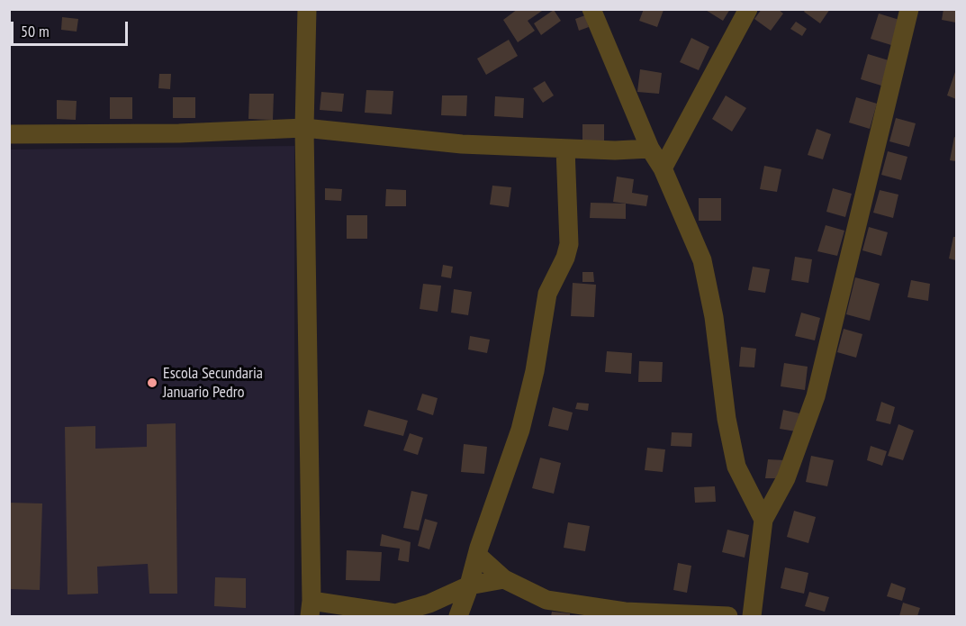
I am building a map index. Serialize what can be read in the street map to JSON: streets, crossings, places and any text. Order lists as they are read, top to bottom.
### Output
{
  "places": ["Escola Secundaria Januario Pedro"],
  "scale_bar": "50 m"
}
